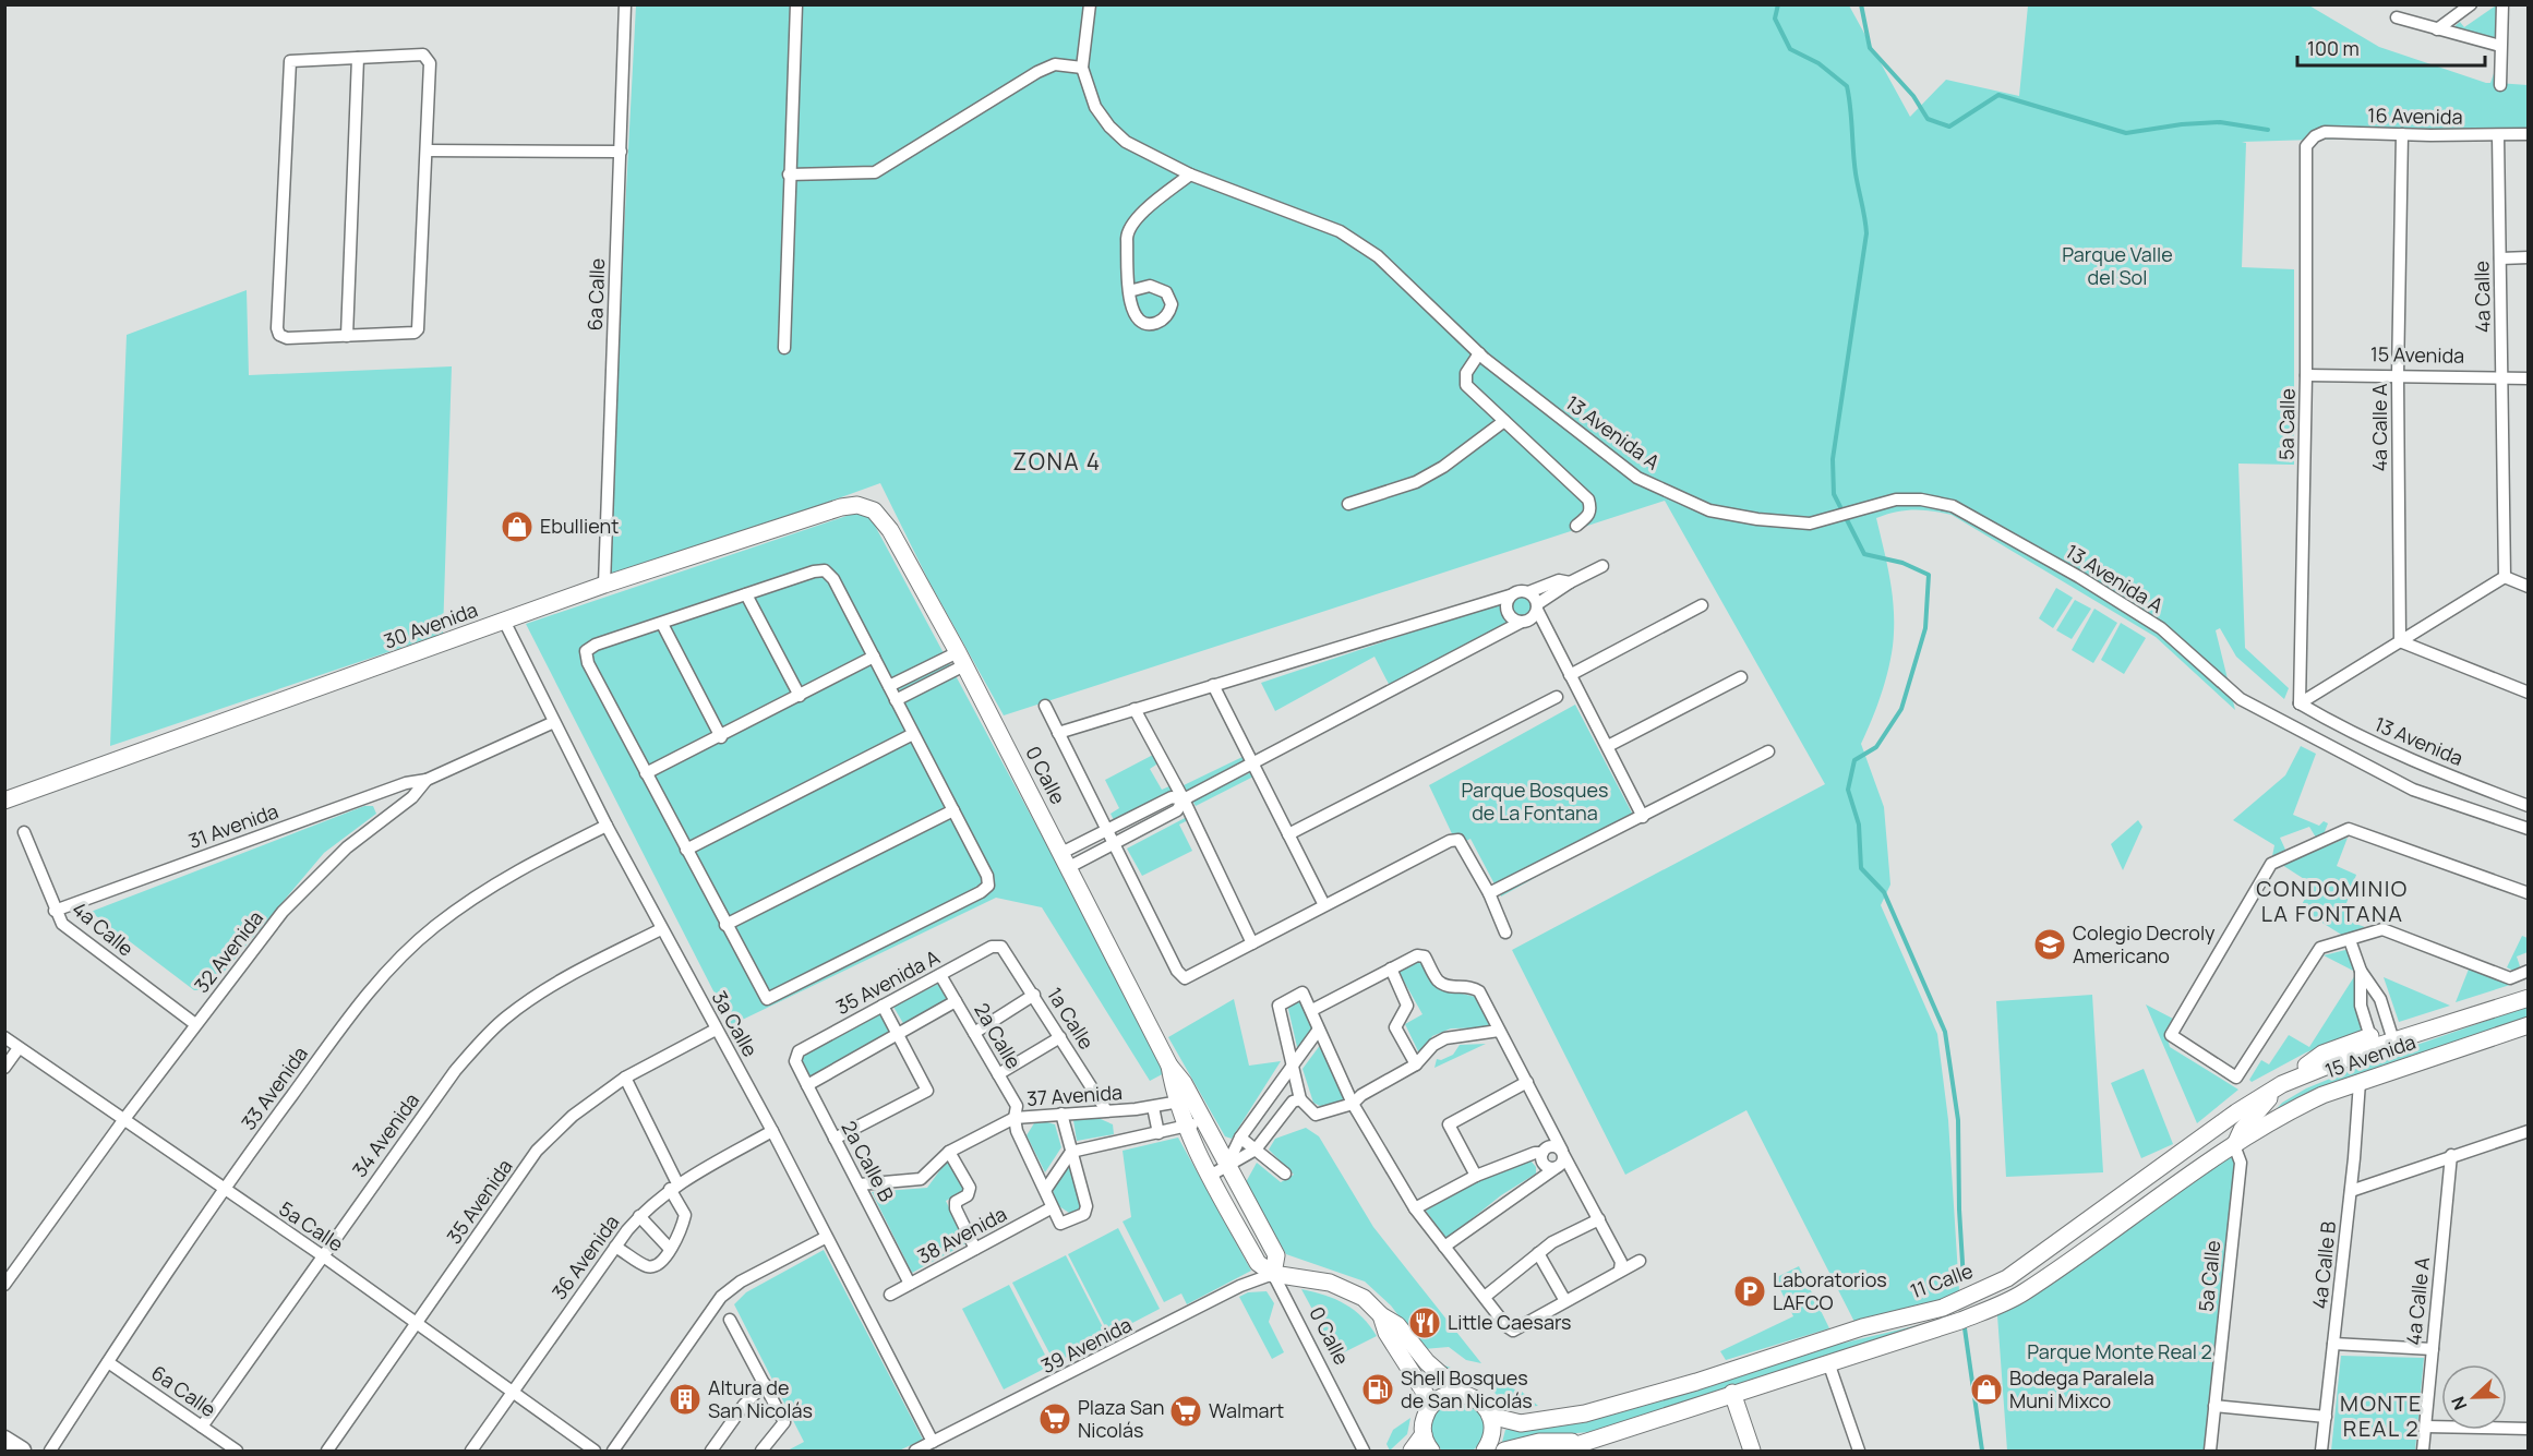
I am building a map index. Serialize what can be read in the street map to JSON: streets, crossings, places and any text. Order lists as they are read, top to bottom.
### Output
{
  "streets": {
    "main road": [
      "15 Avenida",
      "30 Avenida",
      "0 Calle",
      "11 Calle"
    ],
    "street": [
      "16 Avenida",
      "6a Calle",
      "4a Calle",
      "5a Calle",
      "4a Calle A",
      "13 Avenida A",
      "13 Avenida",
      "31 Avenida",
      "32 Avenida",
      "35 Avenida A",
      "1a Calle",
      "3a Calle",
      "2a Calle",
      "33 Avenida",
      "37 Avenida",
      "34 Avenida",
      "2a Calle B",
      "35 Avenida",
      "38 Avenida",
      "36 Avenida",
      "4a Calle B",
      "39 Avenida"
    ]
  },
  "crossings": [
    ["16 Avenida", "4a Calle"],
    ["16 Avenida", "5a Calle"],
    ["16 Avenida", "4a Calle A"],
    ["6a Calle", "30 Avenida"],
    ["6a Calle", "33 Avenida"],
    ["6a Calle", "34 Avenida"],
    ["4a Calle", "15 Avenida"],
    ["4a Calle", "31 Avenida"],
    ["4a Calle", "32 Avenida"],
    ["15 Avenida", "5a Calle"],
    ["15 Avenida", "4a Calle A"],
    ["15 Avenida", "4a Calle B"],
    ["15 Avenida", "11 Calle"],
    ["5a Calle", "13 Avenida"],
    ["5a Calle", "32 Avenida"],
    ["5a Calle", "33 Avenida"],
    ["5a Calle", "34 Avenida"],
    ["5a Calle", "35 Avenida"],
    ["5a Calle", "36 Avenida"],
    ["30 Avenida", "0 Calle"],
    ["30 Avenida", "3a Calle"],
    ["0 Calle", "37 Avenida"],
    ["0 Calle", "11 Calle"],
    ["0 Calle", "39 Avenida"],
    ["31 Avenida", "32 Avenida"],
    ["32 Avenida", "3a Calle"],
    ["35 Avenida A", "1a Calle"],
    ["35 Avenida A", "2a Calle"],
    ["35 Avenida A", "2a Calle B"],
    ["1a Calle", "37 Avenida"],
    ["3a Calle", "33 Avenida"],
    ["3a Calle", "34 Avenida"],
    ["3a Calle", "35 Avenida"],
    ["3a Calle", "36 Avenida"],
    ["3a Calle", "39 Avenida"],
    ["2a Calle", "37 Avenida"],
    ["2a Calle", "38 Avenida"],
    ["37 Avenida", "2a Calle B"],
    ["2a Calle B", "38 Avenida"]
  ],
  "districts": ["ZONA 4", "CONDOMINIO LA FONTANA", "MONTE REAL 2"],
  "parks": ["Parque Valle del Sol", "Parque Bosques de La Fontana", "Parque Monte Real 2"],
  "places": {
    "shop": ["Ebullient", "Bodega Paralela Muni Mixco"],
    "school or university": ["Colegio Decroly Americano"],
    "parking": ["Laboratorios LAFCO"],
    "restaurant": ["Little Caesars"],
    "fuel station": ["Shell Bosques de San Nicolás"],
    "building": ["Altura de San Nicolás"],
    "supermarket": ["Walmart", "Plaza San Nicolás"]
  },
  "scale_bar": "100 m",
  "north": "left"
}
